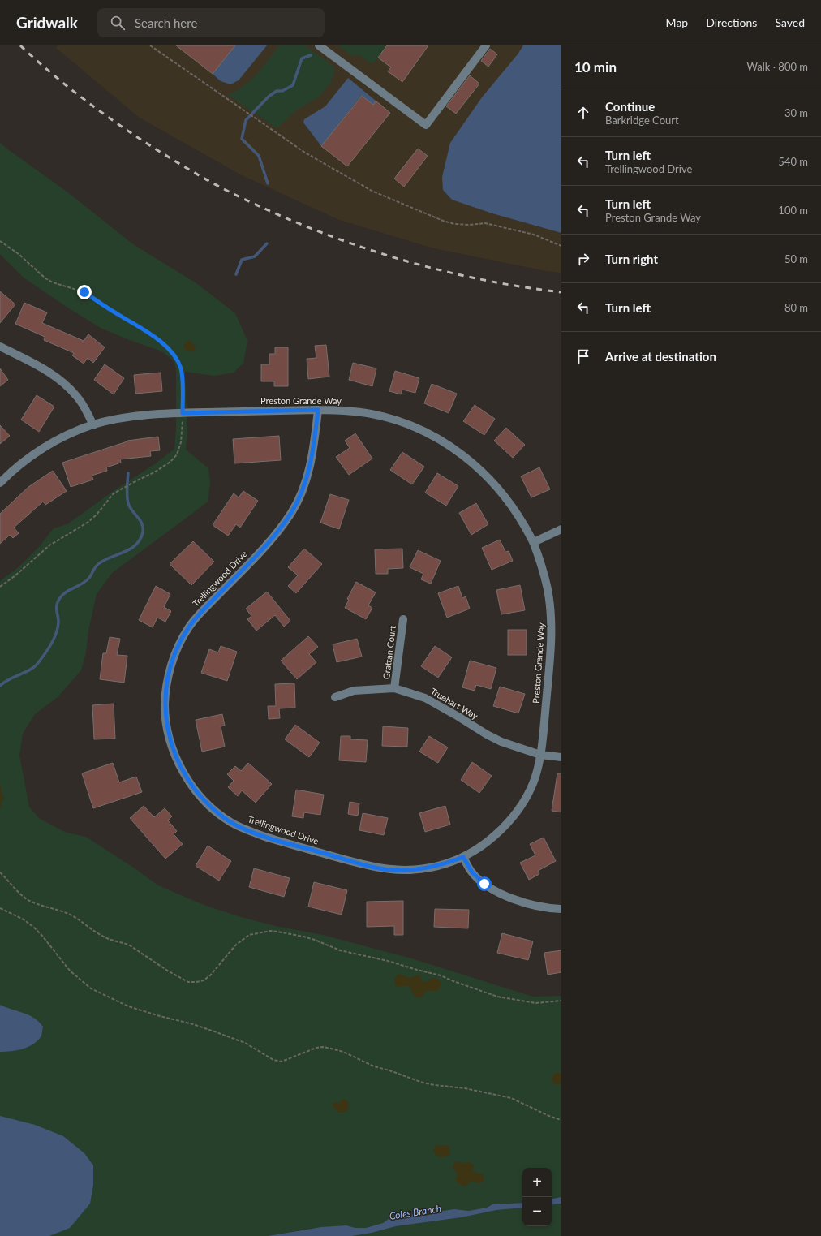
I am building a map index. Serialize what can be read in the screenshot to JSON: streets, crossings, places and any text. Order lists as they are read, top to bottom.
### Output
{
  "streets": {
    "street": [
      "Preston Grande Way",
      "Trellingwood Drive",
      "Grattan Court",
      "Truehart Way"
    ]
  },
  "crossings": [
    ["Preston Grande Way", "Trellingwood Drive"],
    ["Preston Grande Way", "Truehart Way"],
    ["Trellingwood Drive", "Truehart Way"],
    ["Grattan Court", "Truehart Way"]
  ],
  "water": ["Coles Branch"],
  "page": {
    "header": "Gridwalk",
    "search": "Search here",
    "nav": ["Map", "Directions", "Saved"],
    "heading": ["10 min", "Walk · 800 m"],
    "list": [
      ["Continue", "Barkridge Court", "30 m"],
      ["Turn left", "Trellingwood Drive", "540 m"],
      ["Turn left", "Preston Grande Way", "100 m"],
      ["Turn right", "50 m"],
      ["Turn left", "80 m"],
      "Arrive at destination"
    ],
    "map_buttons": ["+", "−"]
  }
}
